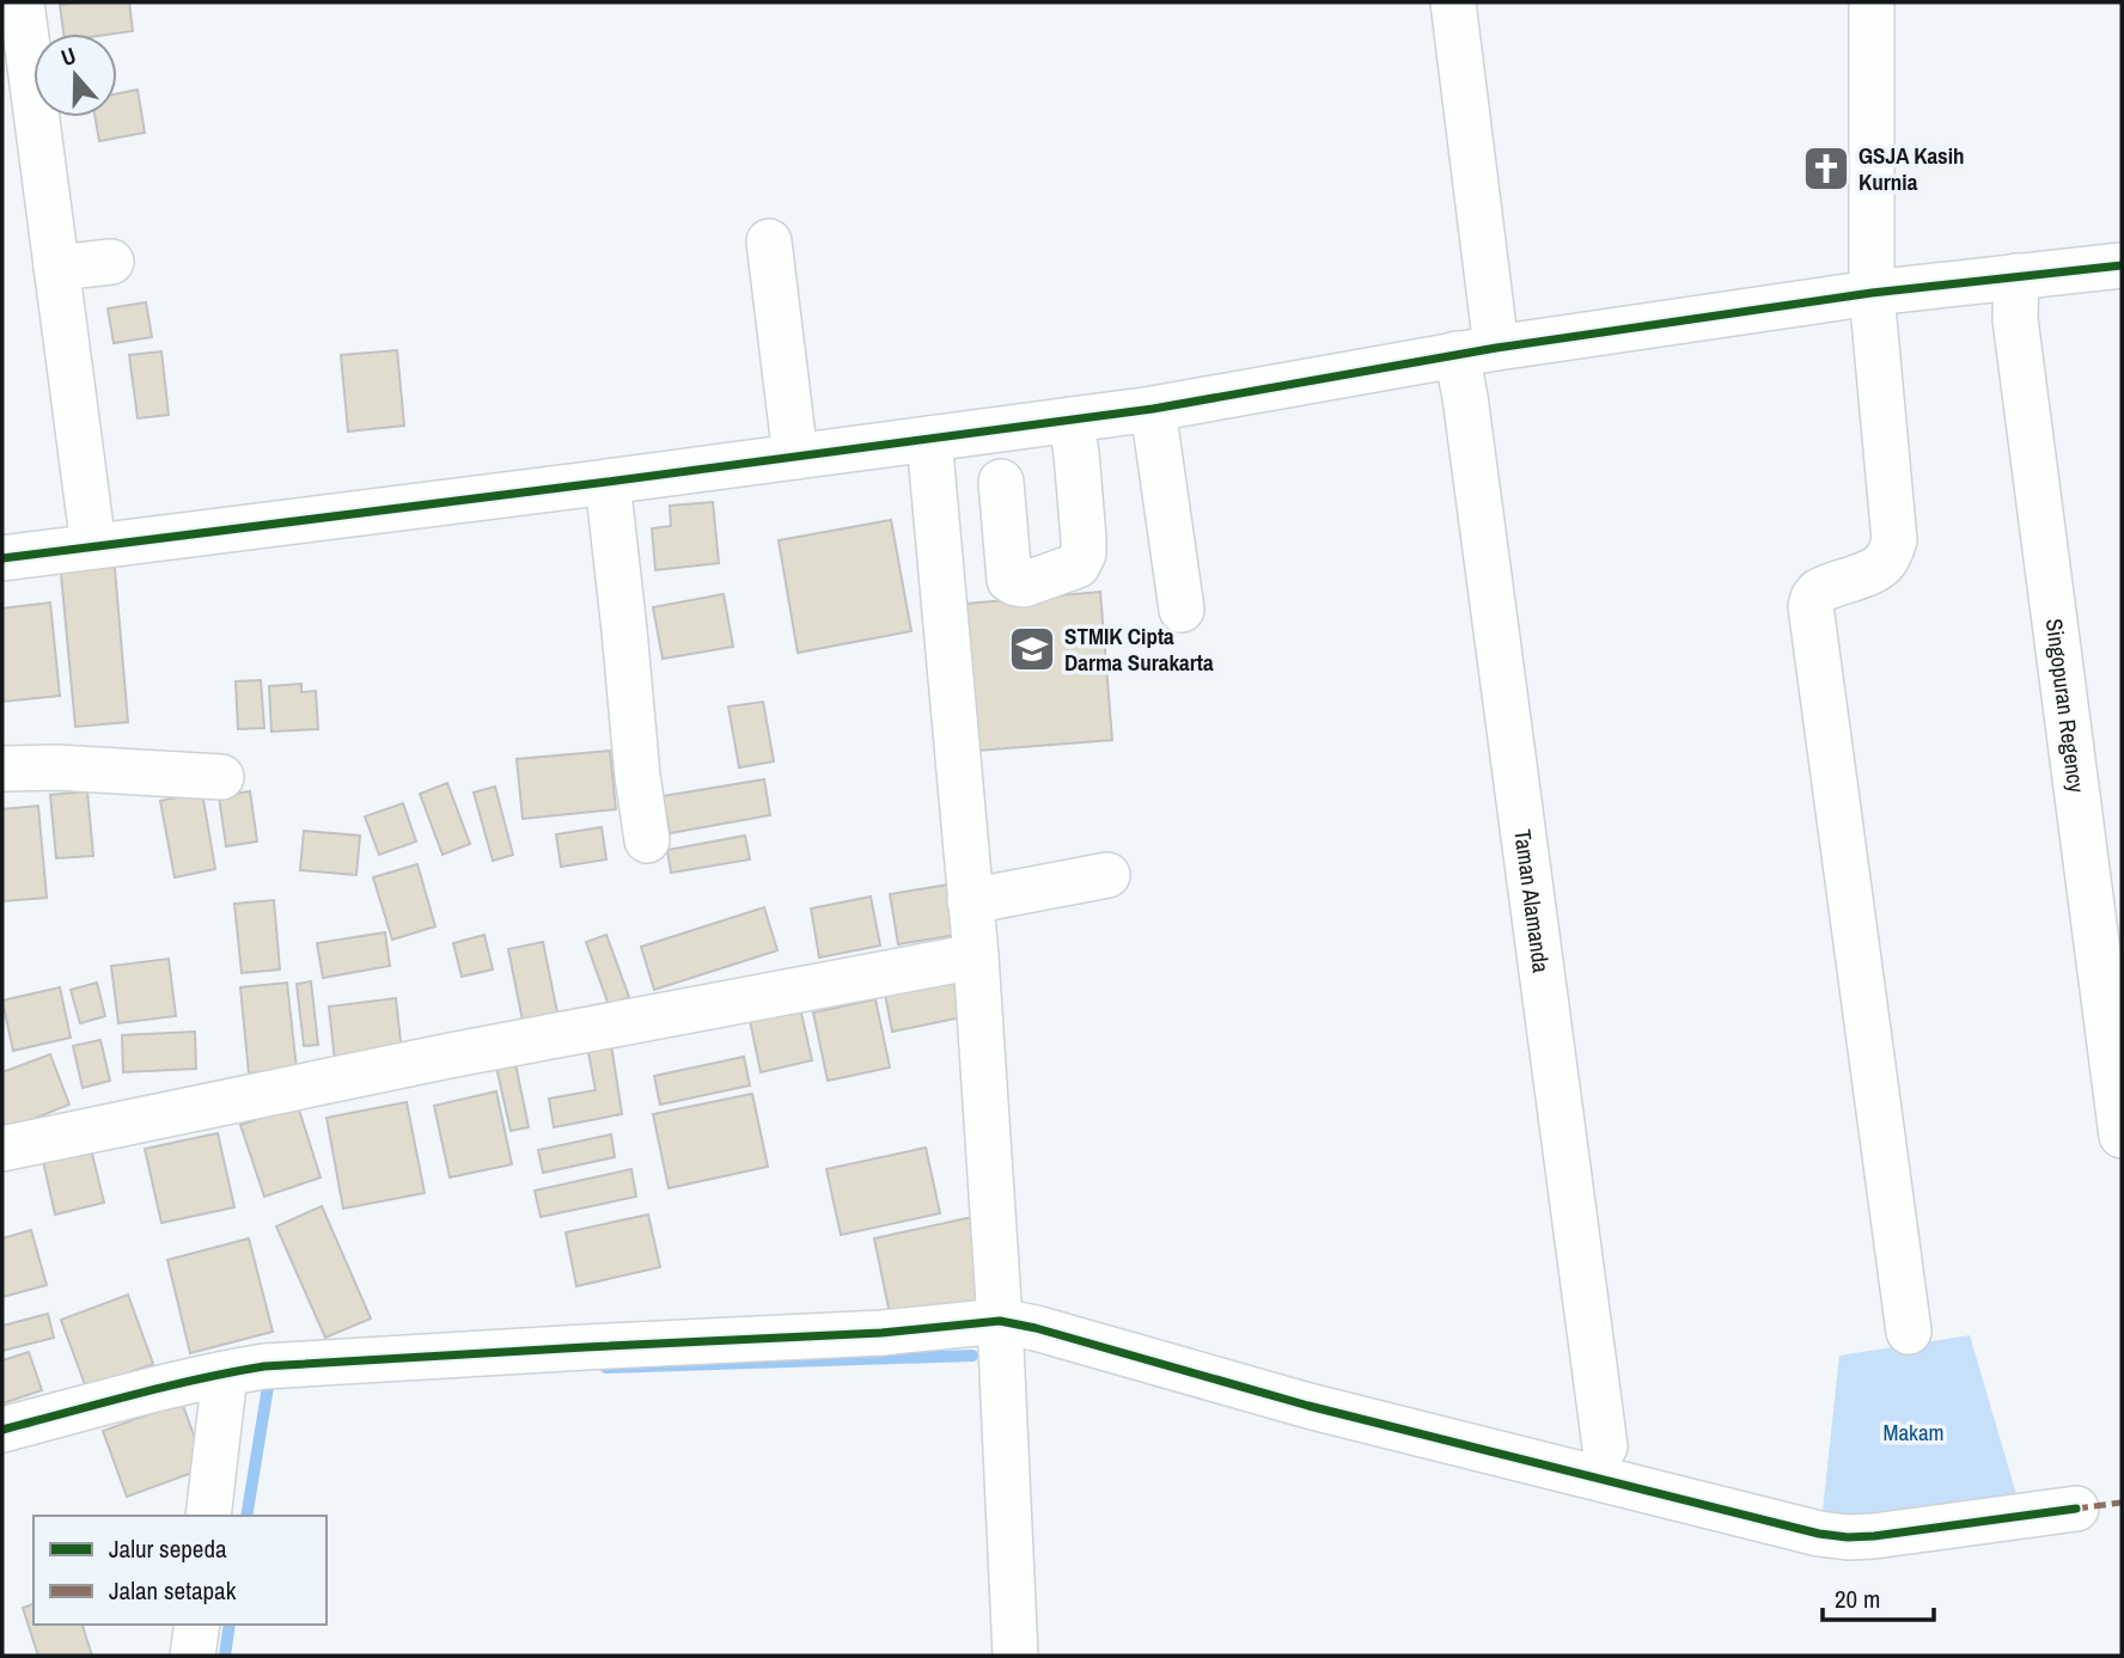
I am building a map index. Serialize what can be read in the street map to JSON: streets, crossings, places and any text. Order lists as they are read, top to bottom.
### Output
{
  "streets": {
    "street": ["Singopuran Regency", "Taman Alamanda"]
  },
  "parks": ["Makam"],
  "places": {
    "church": ["GSJA Kasih Kurnia"],
    "school or university": ["STMIK Cipta Darma Surakarta"]
  },
  "legend": ["Jalur sepeda", "Jalan setapak"],
  "scale_bar": "20 m",
  "north": "top"
}
